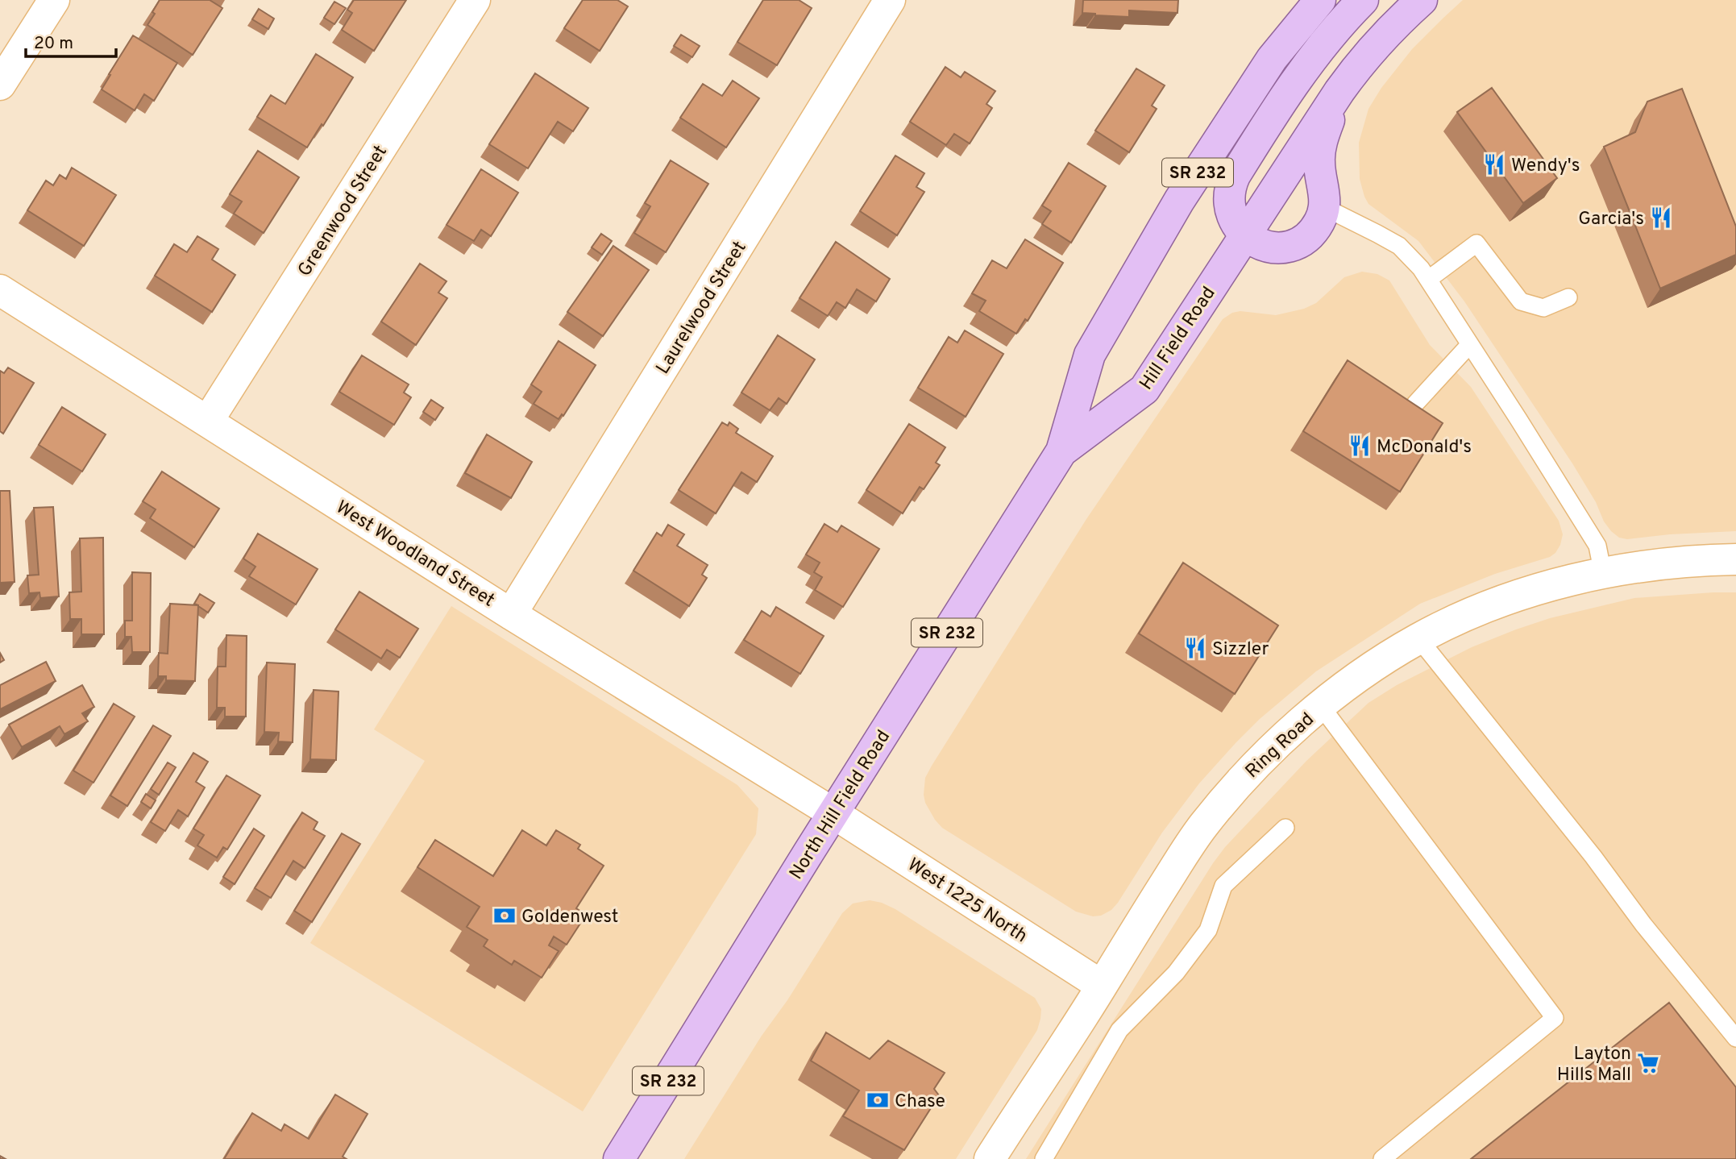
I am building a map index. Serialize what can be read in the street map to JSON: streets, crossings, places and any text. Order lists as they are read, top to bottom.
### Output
{
  "streets": {
    "main road": ["SR 232", "Hill Field Road", "North Hill Field Road"],
    "street": [
      "Greenwood Street",
      "Laurelwood Street",
      "West Woodland Street",
      "Ring Road",
      "West 1225 North"
    ]
  },
  "crossings": [
    ["SR 232", "Hill Field Road"],
    ["SR 232", "North Hill Field Road"],
    ["Greenwood Street", "West Woodland Street"],
    ["Laurelwood Street", "West Woodland Street"],
    ["Hill Field Road", "North Hill Field Road"],
    ["West Woodland Street", "North Hill Field Road"],
    ["West Woodland Street", "West 1225 North"],
    ["Ring Road", "West 1225 North"],
    ["North Hill Field Road", "West 1225 North"]
  ],
  "places": {
    "restaurant": [
      "Wendy's",
      "Garcia's",
      "McDonald's",
      "Sizzler"
    ],
    "bank": ["Goldenwest", "Chase"],
    "supermarket": ["Layton Hills Mall"]
  },
  "scale_bar": "20 m"
}
